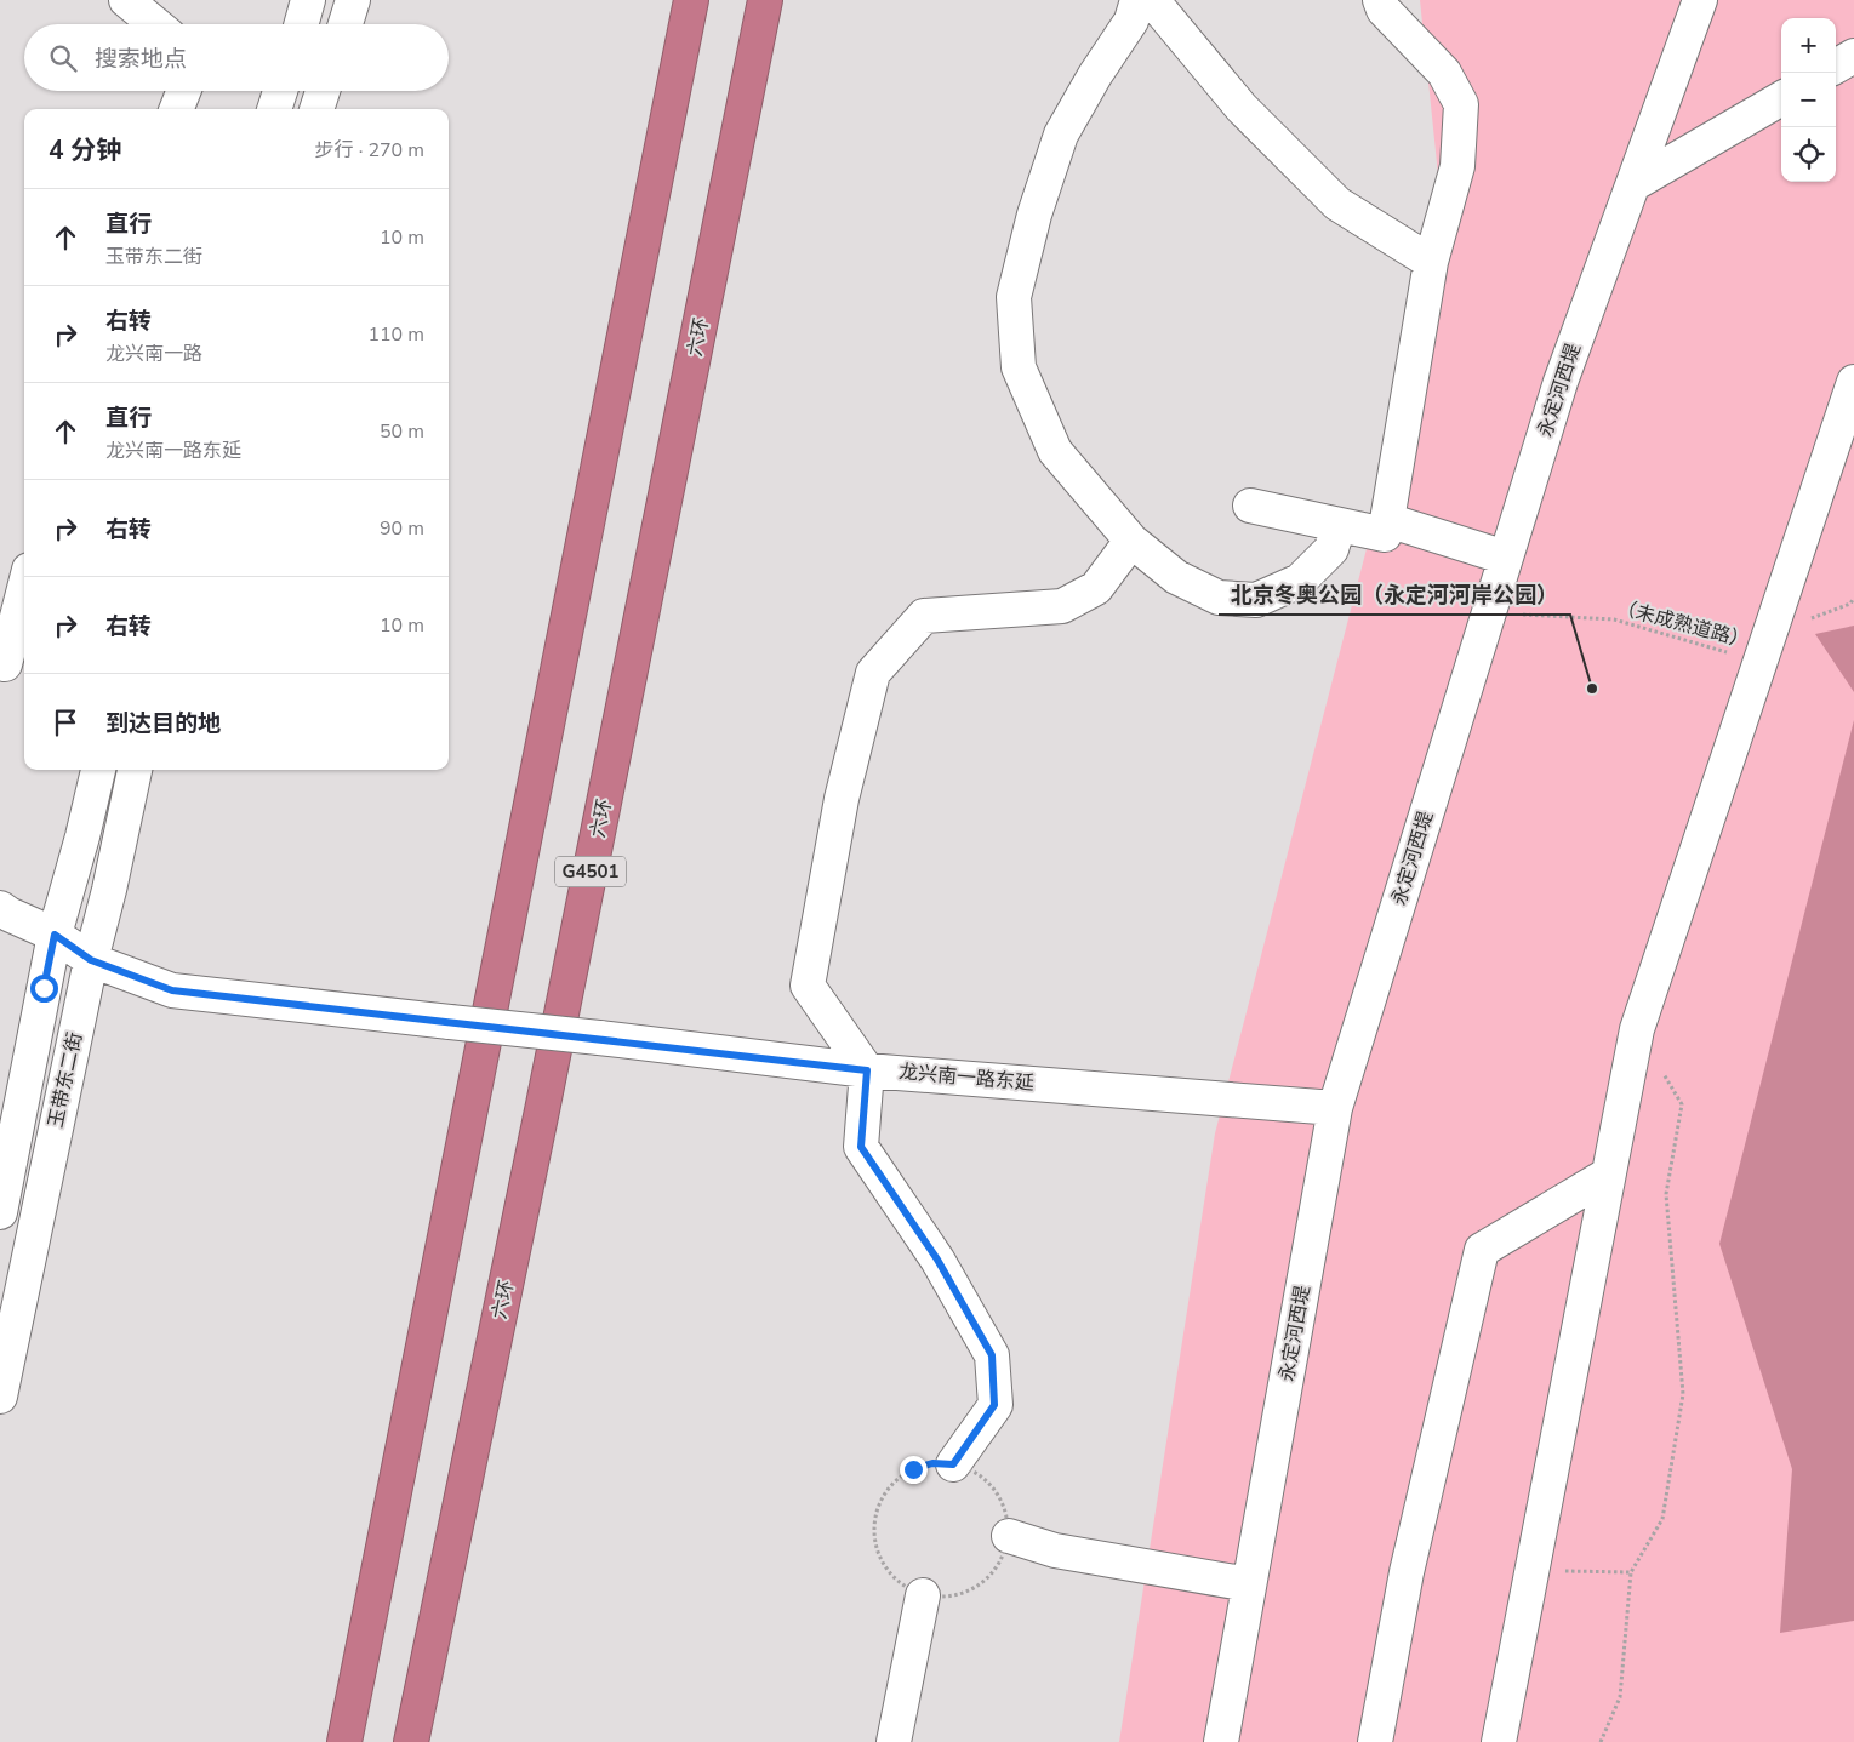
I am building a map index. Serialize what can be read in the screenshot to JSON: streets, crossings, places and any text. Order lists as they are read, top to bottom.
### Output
{
  "streets": {
    "highway": ["六环", "G4501"],
    "street": ["永定河西堤", "龙兴南一路东延", "玉带东二街"],
    "path": ["（未成熟道路）"]
  },
  "crossings": [
    ["永定河西堤", "（未成熟道路）"],
    ["永定河西堤", "龙兴南一路东延"],
    ["龙兴南一路东延", "玉带东二街"]
  ],
  "places": ["北京冬奥公园（永定河河岸公园）"],
  "page": {
    "map_buttons": ["+", "−"],
    "search": "搜索地点",
    "heading": ["4 分钟", "步行 · 270 m"],
    "list": [
      ["直行", "玉带东二街", "10 m"],
      ["右转", "龙兴南一路", "110 m"],
      ["直行", "龙兴南一路东延", "50 m"],
      ["右转", "90 m"],
      ["右转", "10 m"],
      "到达目的地"
    ]
  }
}
